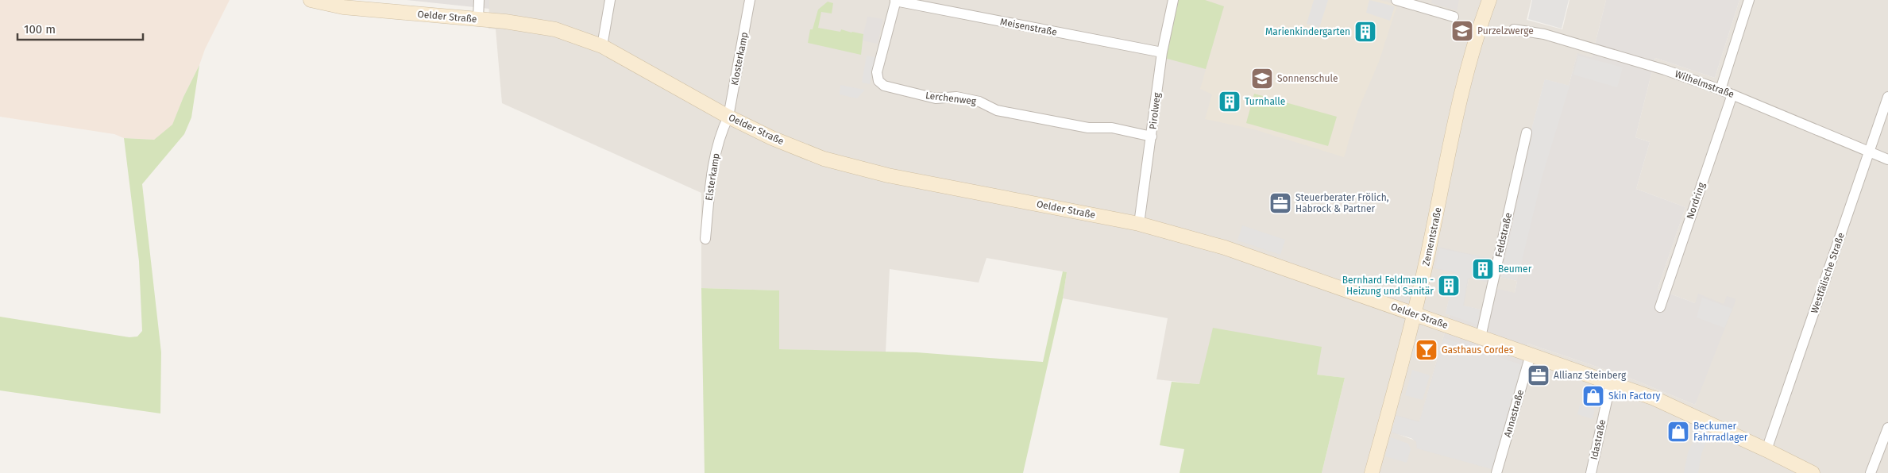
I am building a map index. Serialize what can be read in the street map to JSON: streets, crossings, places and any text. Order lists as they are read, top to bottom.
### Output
{
  "streets": {
    "street": [
      "Oelder Straße",
      "Meisenstraße",
      "Klosterkamp",
      "Wilhelmstraße",
      "Lerchenweg",
      "Pirolweg",
      "Elsterkamp",
      "Nordring",
      "Feldstraße",
      "Zementstraße",
      "Westfälische Straße",
      "Annastraße",
      "Idastraße"
    ]
  },
  "crossings": [
    ["Oelder Straße", "Klosterkamp"],
    ["Oelder Straße", "Pirolweg"],
    ["Oelder Straße", "Elsterkamp"],
    ["Oelder Straße", "Feldstraße"],
    ["Oelder Straße", "Zementstraße"],
    ["Oelder Straße", "Westfälische Straße"],
    ["Oelder Straße", "Annastraße"],
    ["Oelder Straße", "Idastraße"],
    ["Meisenstraße", "Lerchenweg"],
    ["Meisenstraße", "Pirolweg"],
    ["Klosterkamp", "Elsterkamp"],
    ["Wilhelmstraße", "Nordring"],
    ["Wilhelmstraße", "Westfälische Straße"],
    ["Lerchenweg", "Pirolweg"]
  ],
  "places": {
    "school or university": ["Purzelzwerge", "Sonnenschule"],
    "building": [
      "Marienkindergarten",
      "Turnhalle",
      "Beumer",
      "Bernhard Feldmann - Heizung und Sanitär"
    ],
    "office": ["Steuerberater Frölich, Habrock & Partner", "Allianz Steinberg"],
    "bar": ["Gasthaus Cordes"],
    "shop": ["Skin Factory", "Beckumer Fahrradlager"]
  },
  "scale_bar": "100 m"
}
